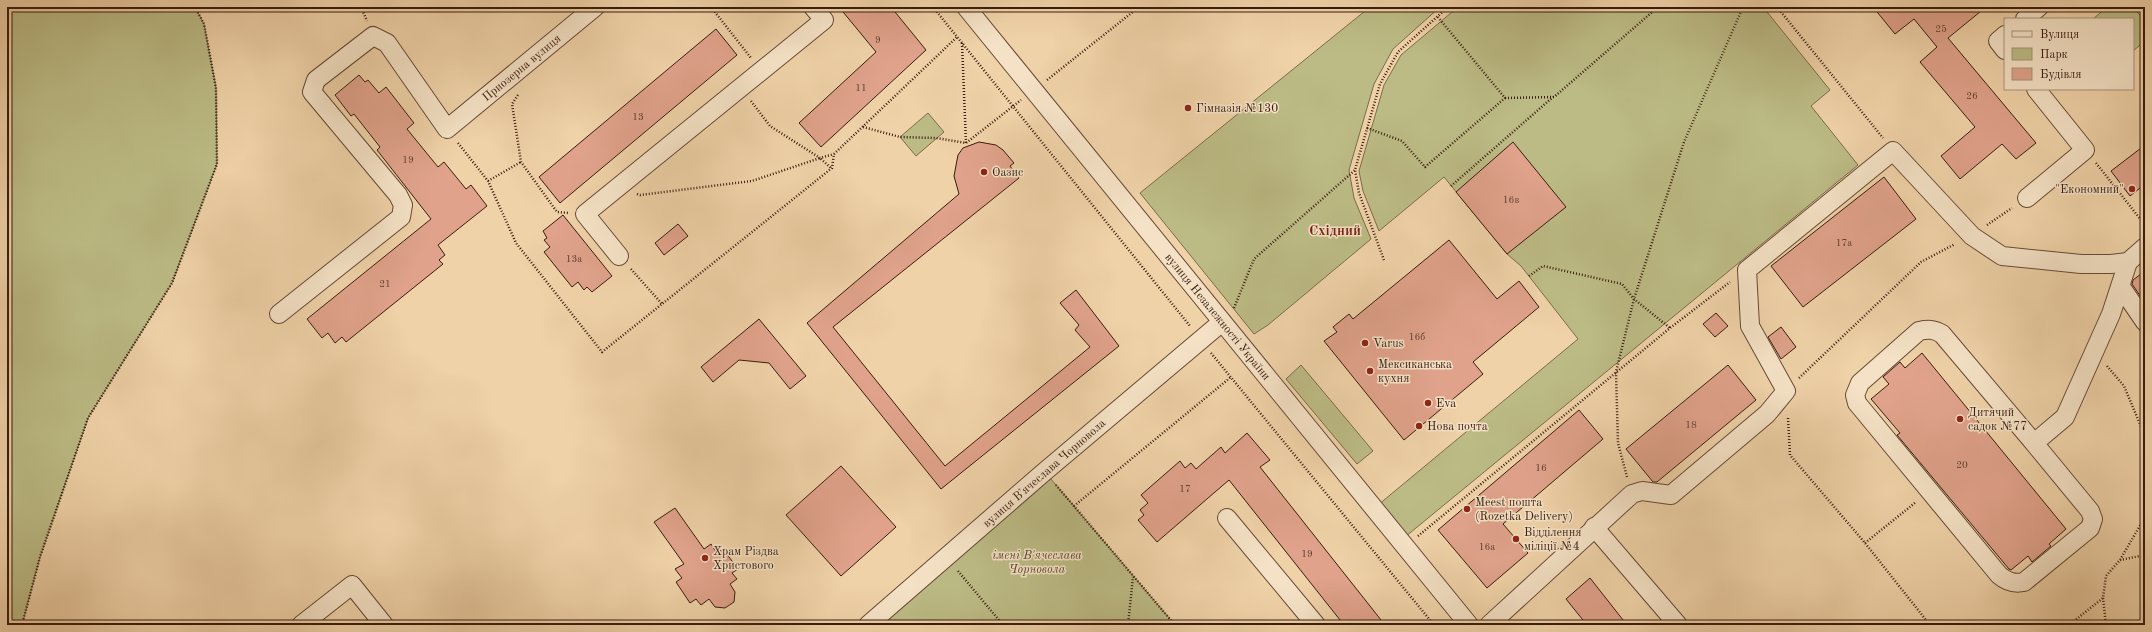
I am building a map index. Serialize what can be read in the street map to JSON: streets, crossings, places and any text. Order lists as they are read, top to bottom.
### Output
{
  "streets": {
    "street": ["Приозерна вулиця", "вулиця Незалежності України", "вулиця Вʼячеслава Чорновола"]
  },
  "crossings": [
    ["вулиця Незалежності України", "вулиця Вʼячеслава Чорновола"]
  ],
  "districts": ["Східний"],
  "parks": ["імені В'ячеслава Чорновола"],
  "places": [
    "Гімназія №130",
    "Оазис",
    "\"Економний\"",
    "Varus",
    "Мексиканська кухня",
    "Eva",
    "Дитячий садок №77",
    "Нова почта",
    "Meest пошта (Rozetka Delivery)",
    "Відділення міліції №4",
    "Храм Різдва Христового"
  ],
  "house_numbers": [
    "25",
    "9",
    "11",
    "26",
    "13",
    "19",
    "16в",
    "17а",
    "13а",
    "21",
    "16б",
    "18",
    "20",
    "16",
    "17",
    "16а",
    "19"
  ],
  "legend": ["Вулиця", "Парк", "Будівля"]
}
